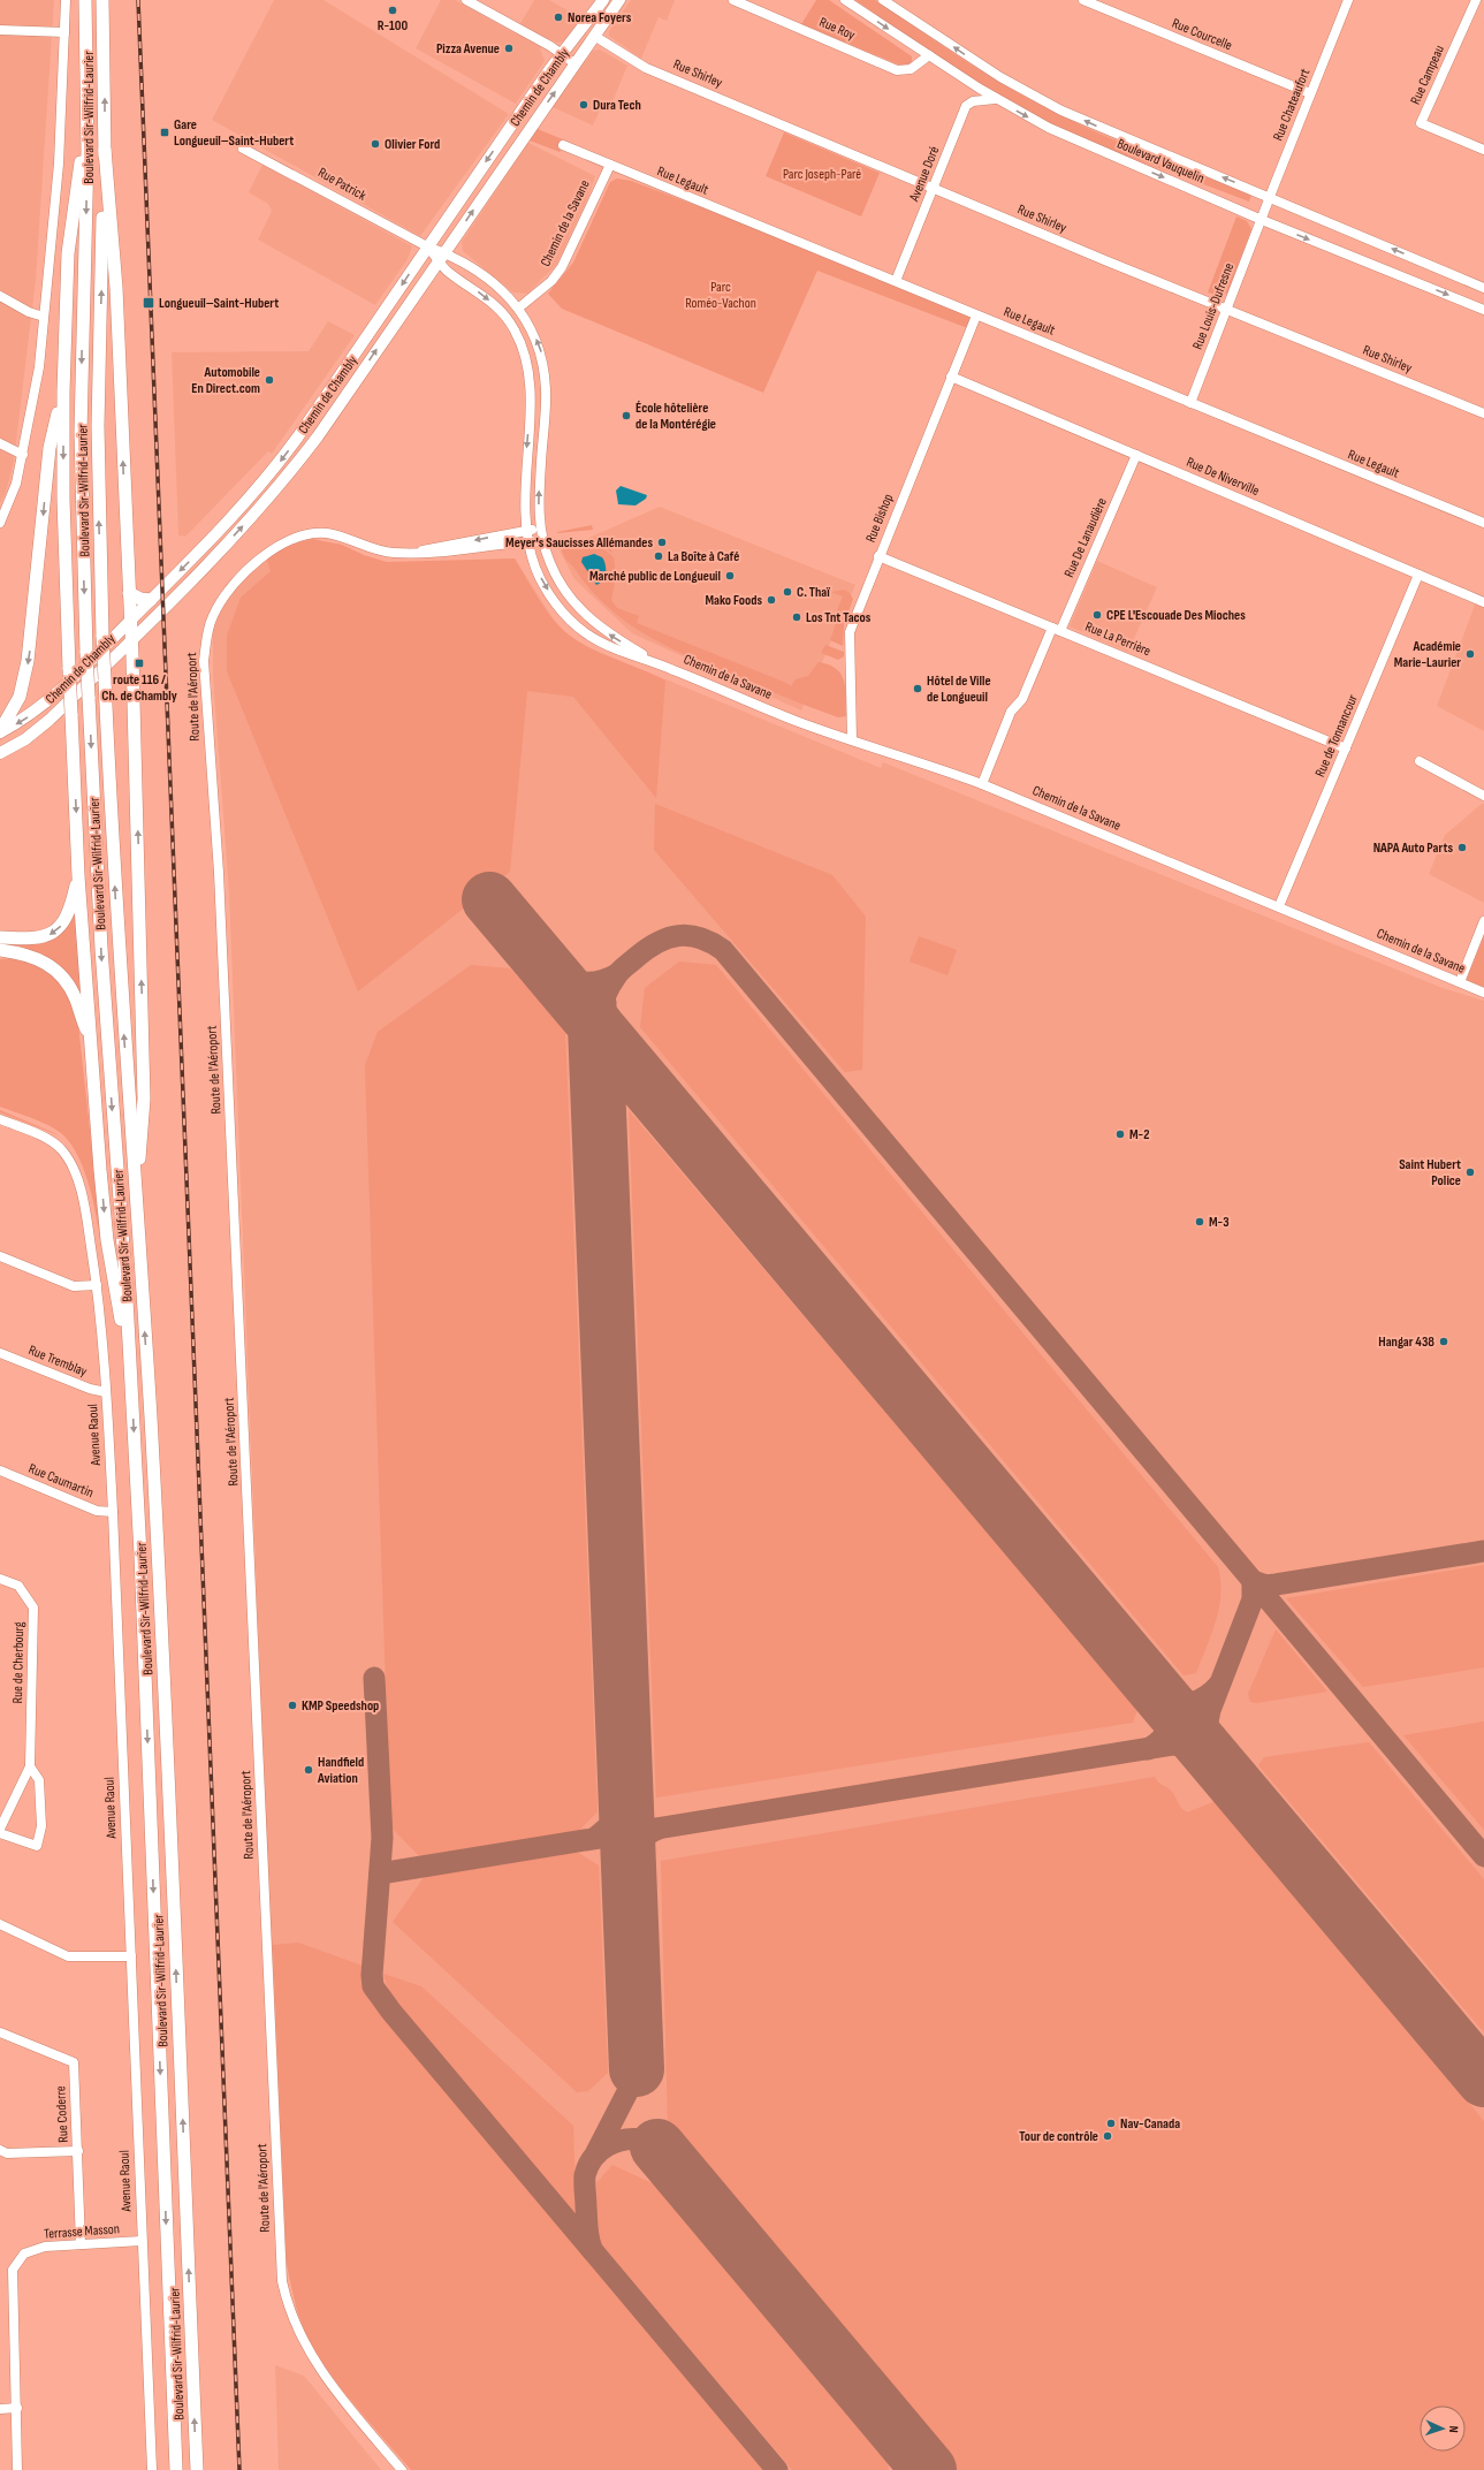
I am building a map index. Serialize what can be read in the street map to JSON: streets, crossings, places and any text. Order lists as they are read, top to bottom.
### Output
{
  "streets": {
    "highway": ["Boulevard Sir-Wilfrid-Laurier"],
    "main road": ["Chemin de Chambly"],
    "street": [
      "Rue Roy",
      "Rue Courcelle",
      "Rue Shirley",
      "Rue Campeau",
      "Rue Chateaufort",
      "Boulevard Vauquelin",
      "Avenue Doré",
      "Rue Legault",
      "Rue Patrick",
      "Chemin de la Savane",
      "Rue Louis-Dufresne",
      "Rue De Niverville",
      "Rue Bishop",
      "Rue De Lanaudière",
      "Rue La Perrière",
      "Route de l'Aéroport",
      "Rue de Tonnancour",
      "Rue Tremblay",
      "Avenue Raoul",
      "Rue Caumartin",
      "Rue de Cherbourg",
      "Rue Coderre",
      "Terrasse Masson"
    ]
  },
  "crossings": [
    ["Rue Roy", "Boulevard Vauquelin"],
    ["Rue Courcelle", "Rue Chateaufort"],
    ["Rue Shirley", "Chemin de Chambly"],
    ["Rue Shirley", "Avenue Doré"],
    ["Rue Shirley", "Rue Louis-Dufresne"],
    ["Chemin de Chambly", "Rue Patrick"],
    ["Chemin de Chambly", "Chemin de la Savane"],
    ["Rue Chateaufort", "Boulevard Vauquelin"],
    ["Rue Chateaufort", "Rue Louis-Dufresne"],
    ["Boulevard Vauquelin", "Avenue Doré"],
    ["Boulevard Vauquelin", "Rue Louis-Dufresne"],
    ["Avenue Doré", "Rue Legault"],
    ["Rue Legault", "Chemin de la Savane"],
    ["Rue Legault", "Rue Louis-Dufresne"],
    ["Rue Legault", "Rue Bishop"],
    ["Rue Patrick", "Chemin de la Savane"],
    ["Chemin de la Savane", "Rue Bishop"],
    ["Chemin de la Savane", "Rue De Lanaudière"],
    ["Chemin de la Savane", "Route de l'Aéroport"],
    ["Chemin de la Savane", "Rue de Tonnancour"],
    ["Rue De Niverville", "Rue Bishop"],
    ["Rue De Niverville", "Rue De Lanaudière"],
    ["Rue De Niverville", "Rue de Tonnancour"],
    ["Rue Bishop", "Rue La Perrière"],
    ["Rue De Lanaudière", "Rue La Perrière"],
    ["Rue La Perrière", "Rue de Tonnancour"],
    ["Rue Tremblay", "Avenue Raoul"],
    ["Avenue Raoul", "Rue Caumartin"],
    ["Avenue Raoul", "Terrasse Masson"],
    ["Rue Coderre", "Terrasse Masson"]
  ],
  "parks": ["Parc Joseph-Paré", "Parc Roméo-Vachon"],
  "places": {
    "other": [
      "R-100",
      "Norea Foyers",
      "Pizza Avenue",
      "Dura Tech",
      "Olivier Ford",
      "Automobile En Direct.com",
      "École hôtelière de la Montérégie",
      "Meyer's Saucisses Allémandes",
      "La Boîte à Café",
      "Marché public de Longueuil",
      "C. Thaï",
      "Mako Foods",
      "CPE L'Escouade Des Mioches",
      "Los Tnt Tacos",
      "Académie Marie-Laurier",
      "Hôtel de Ville de Longueuil",
      "NAPA Auto Parts",
      "M-2",
      "Saint Hubert Police",
      "M-3",
      "Hangar 438",
      "KMP Speedshop",
      "Handfield Aviation",
      "Nav-Canada",
      "Tour de contrôle"
    ],
    "transit": ["Gare Longueuil–Saint-Hubert", "Longueuil–Saint-Hubert", "route 116 / Ch. de Chambly"]
  },
  "north": "right"
}
